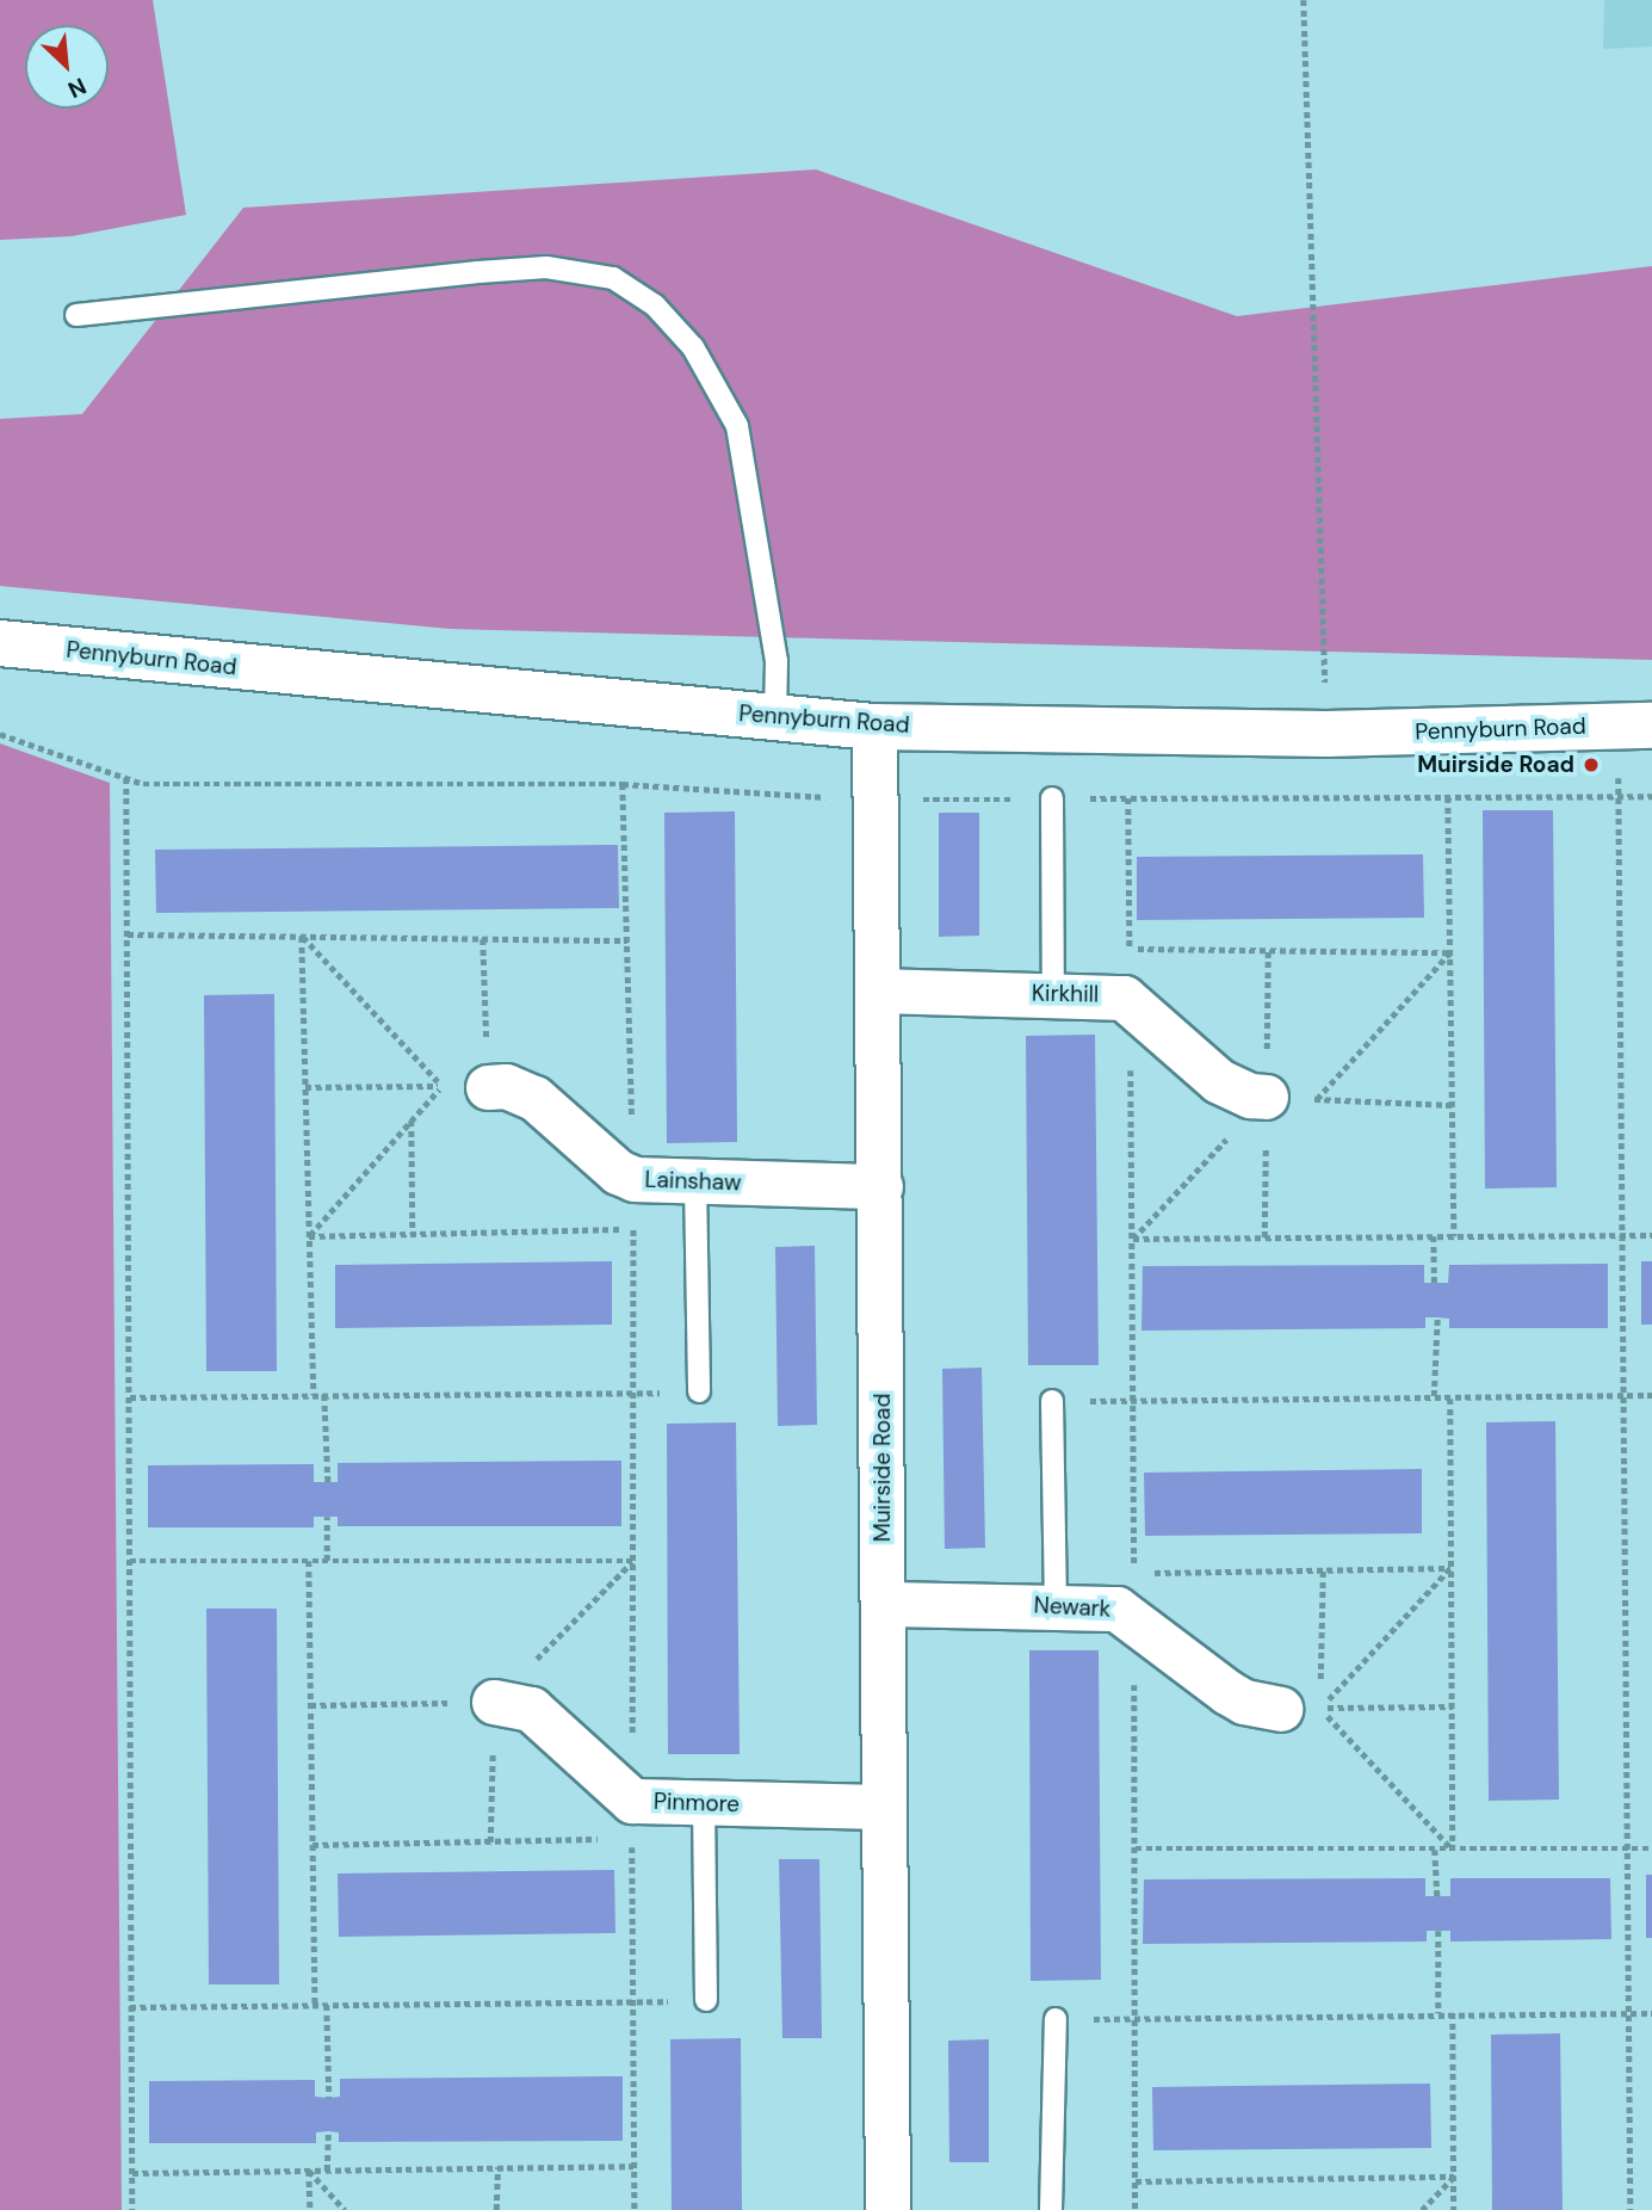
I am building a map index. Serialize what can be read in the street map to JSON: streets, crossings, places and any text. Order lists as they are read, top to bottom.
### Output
{
  "streets": {
    "street": [
      "Pennyburn Road",
      "Kirkhill",
      "Lainshaw",
      "Muirside Road",
      "Newark",
      "Pinmore"
    ]
  },
  "crossings": [
    ["Pennyburn Road", "Muirside Road"],
    ["Kirkhill", "Muirside Road"],
    ["Lainshaw", "Muirside Road"],
    ["Muirside Road", "Newark"],
    ["Muirside Road", "Pinmore"]
  ],
  "places": ["Muirside Road"],
  "north": "bottom right"
}
